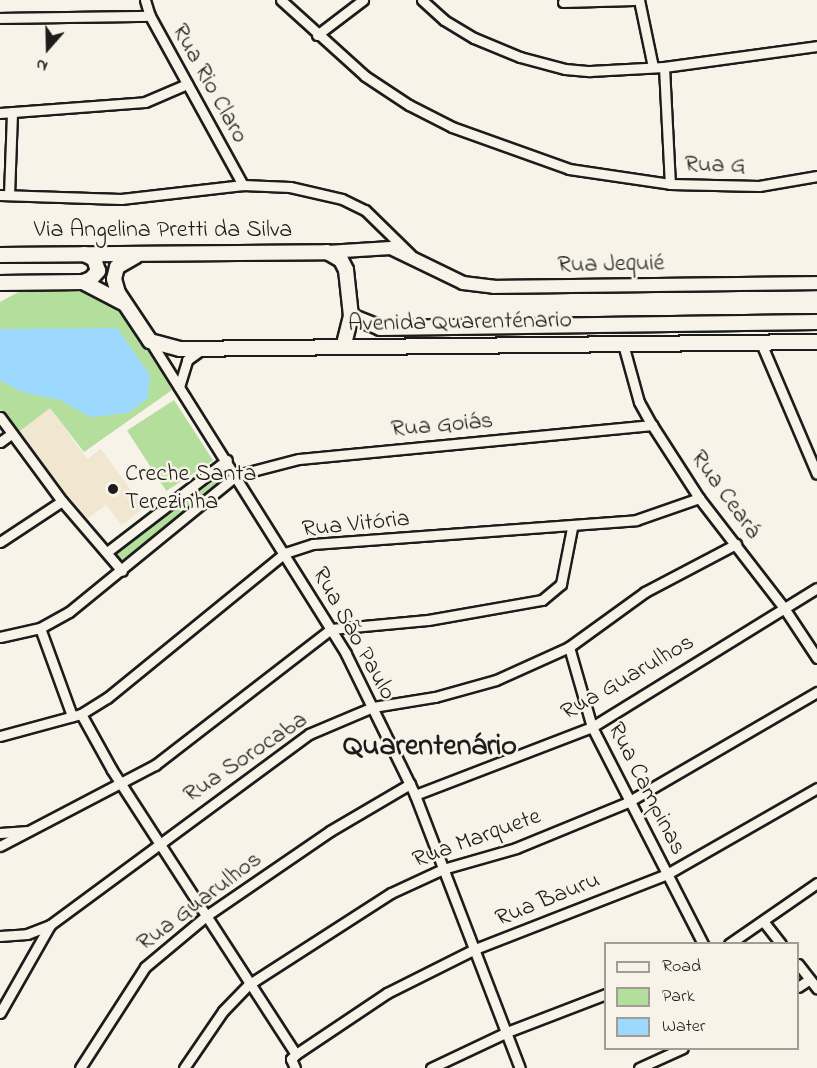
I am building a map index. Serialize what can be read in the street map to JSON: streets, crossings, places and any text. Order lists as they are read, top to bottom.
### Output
{
  "streets": {
    "main road": ["Via Angelina Pretti da Silva", "Avenida Quarenténario"],
    "street": [
      "Rua Rio Claro",
      "Rua G",
      "Rua Jequié",
      "Rua Goiás",
      "Rua Ceará",
      "Rua Vitória",
      "Rua São Paulo",
      "Rua Guarulhos",
      "Rua Sorocaba",
      "Rua Campinas",
      "Rua Marquete",
      "Rua Bauru"
    ]
  },
  "crossings": [
    ["Via Angelina Pretti da Silva", "Rua Jequié"],
    ["Avenida Quarenténario", "Rua Ceará"],
    ["Avenida Quarenténario", "Rua São Paulo"],
    ["Rua Goiás", "Rua Ceará"],
    ["Rua Goiás", "Rua São Paulo"],
    ["Rua Ceará", "Rua Vitória"],
    ["Rua Ceará", "Rua Guarulhos"],
    ["Rua Ceará", "Rua Sorocaba"],
    ["Rua Vitória", "Rua São Paulo"],
    ["Rua São Paulo", "Rua Guarulhos"],
    ["Rua São Paulo", "Rua Sorocaba"],
    ["Rua São Paulo", "Rua Marquete"],
    ["Rua São Paulo", "Rua Bauru"],
    ["Rua Guarulhos", "Rua Campinas"],
    ["Rua Sorocaba", "Rua Campinas"],
    ["Rua Campinas", "Rua Marquete"],
    ["Rua Campinas", "Rua Bauru"]
  ],
  "districts": ["Quarentenário"],
  "places": ["Creche Santa Terezinha"],
  "legend": ["Road", "Park", "Water"],
  "north": "bottom"
}
